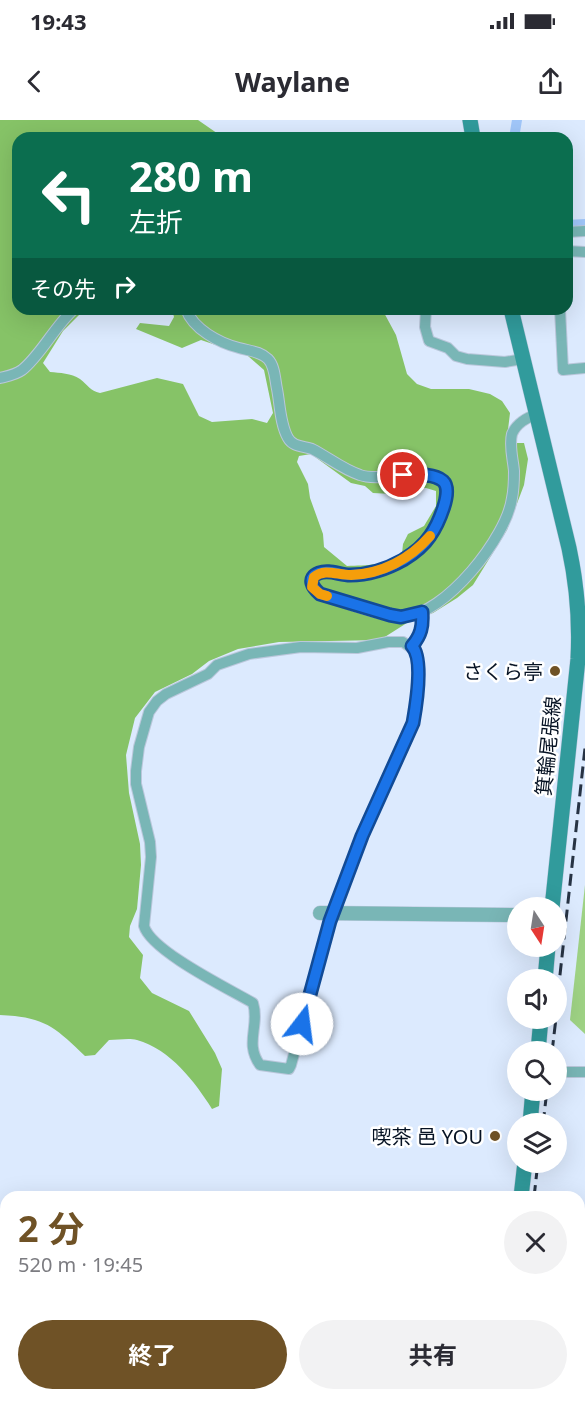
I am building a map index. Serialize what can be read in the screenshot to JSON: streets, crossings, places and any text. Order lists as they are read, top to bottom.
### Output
{
  "streets": {
    "main road": ["箕輪尾張線"]
  },
  "places": ["さくら亭", "喫茶 邑 YOU"],
  "north": "bottom",
  "page": {
    "status": "19:43",
    "header": "Waylane",
    "turn": ["280 m", "左折"],
    "then": "その先",
    "heading": ["2 分", "520 m · 19:45"],
    "buttons": ["終了", "共有"]
  }
}
